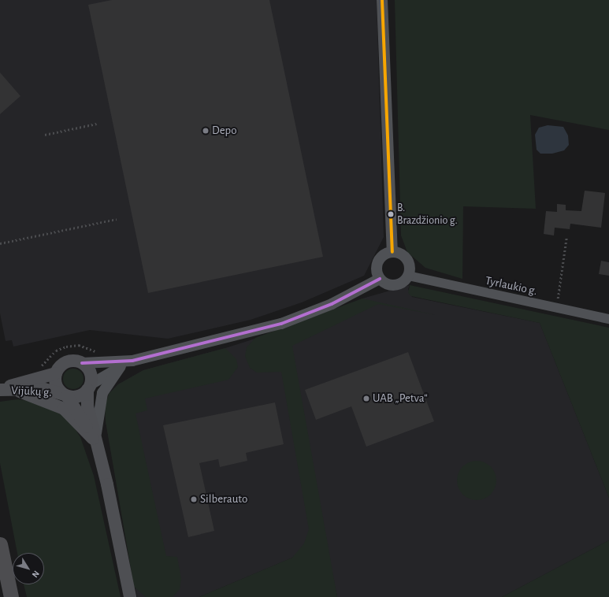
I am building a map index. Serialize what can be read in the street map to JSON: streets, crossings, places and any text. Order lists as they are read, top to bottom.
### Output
{
  "streets": {
    "main road": ["Vijūkų g."],
    "street": ["Tyrlaukio g."]
  },
  "places": [
    "Depo",
    "B. Brazdžionio g.",
    "UAB „Petva“",
    "Silberauto"
  ],
  "north": "bottom right"
}
